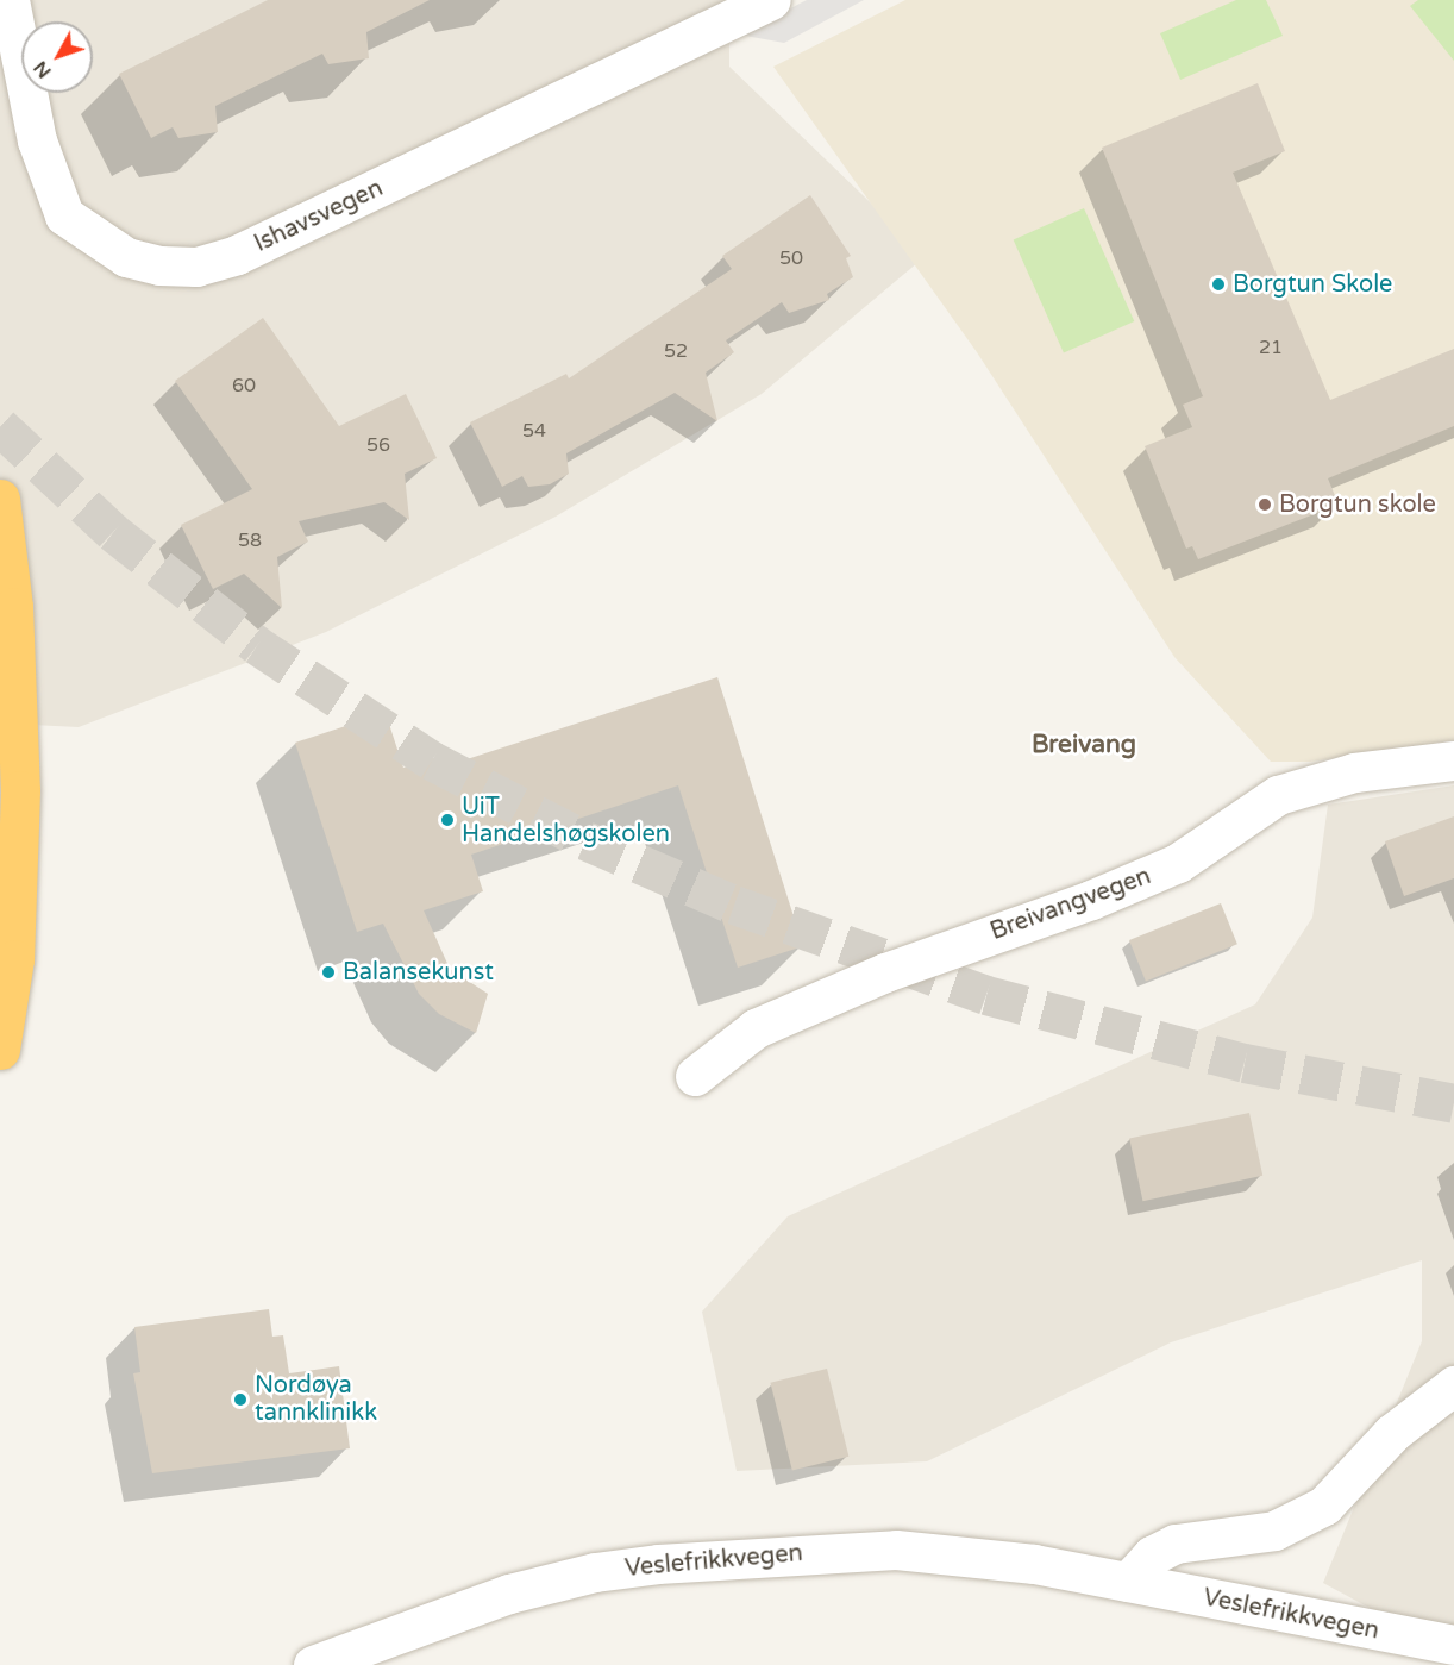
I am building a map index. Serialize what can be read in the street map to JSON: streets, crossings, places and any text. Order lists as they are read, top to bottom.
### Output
{
  "streets": {
    "street": ["Ishavsvegen", "Breivangvegen", "Veslefrikkvegen"]
  },
  "districts": ["Breivang"],
  "places": [
    "Borgtun Skole",
    "Borgtun skole",
    "UiT Handelshøgskolen",
    "Balansekunst",
    "Nordøya tannklinikk"
  ],
  "house_numbers": [
    "50",
    "21",
    "52",
    "60",
    "54",
    "56",
    "58"
  ],
  "north": "bottom left"
}
